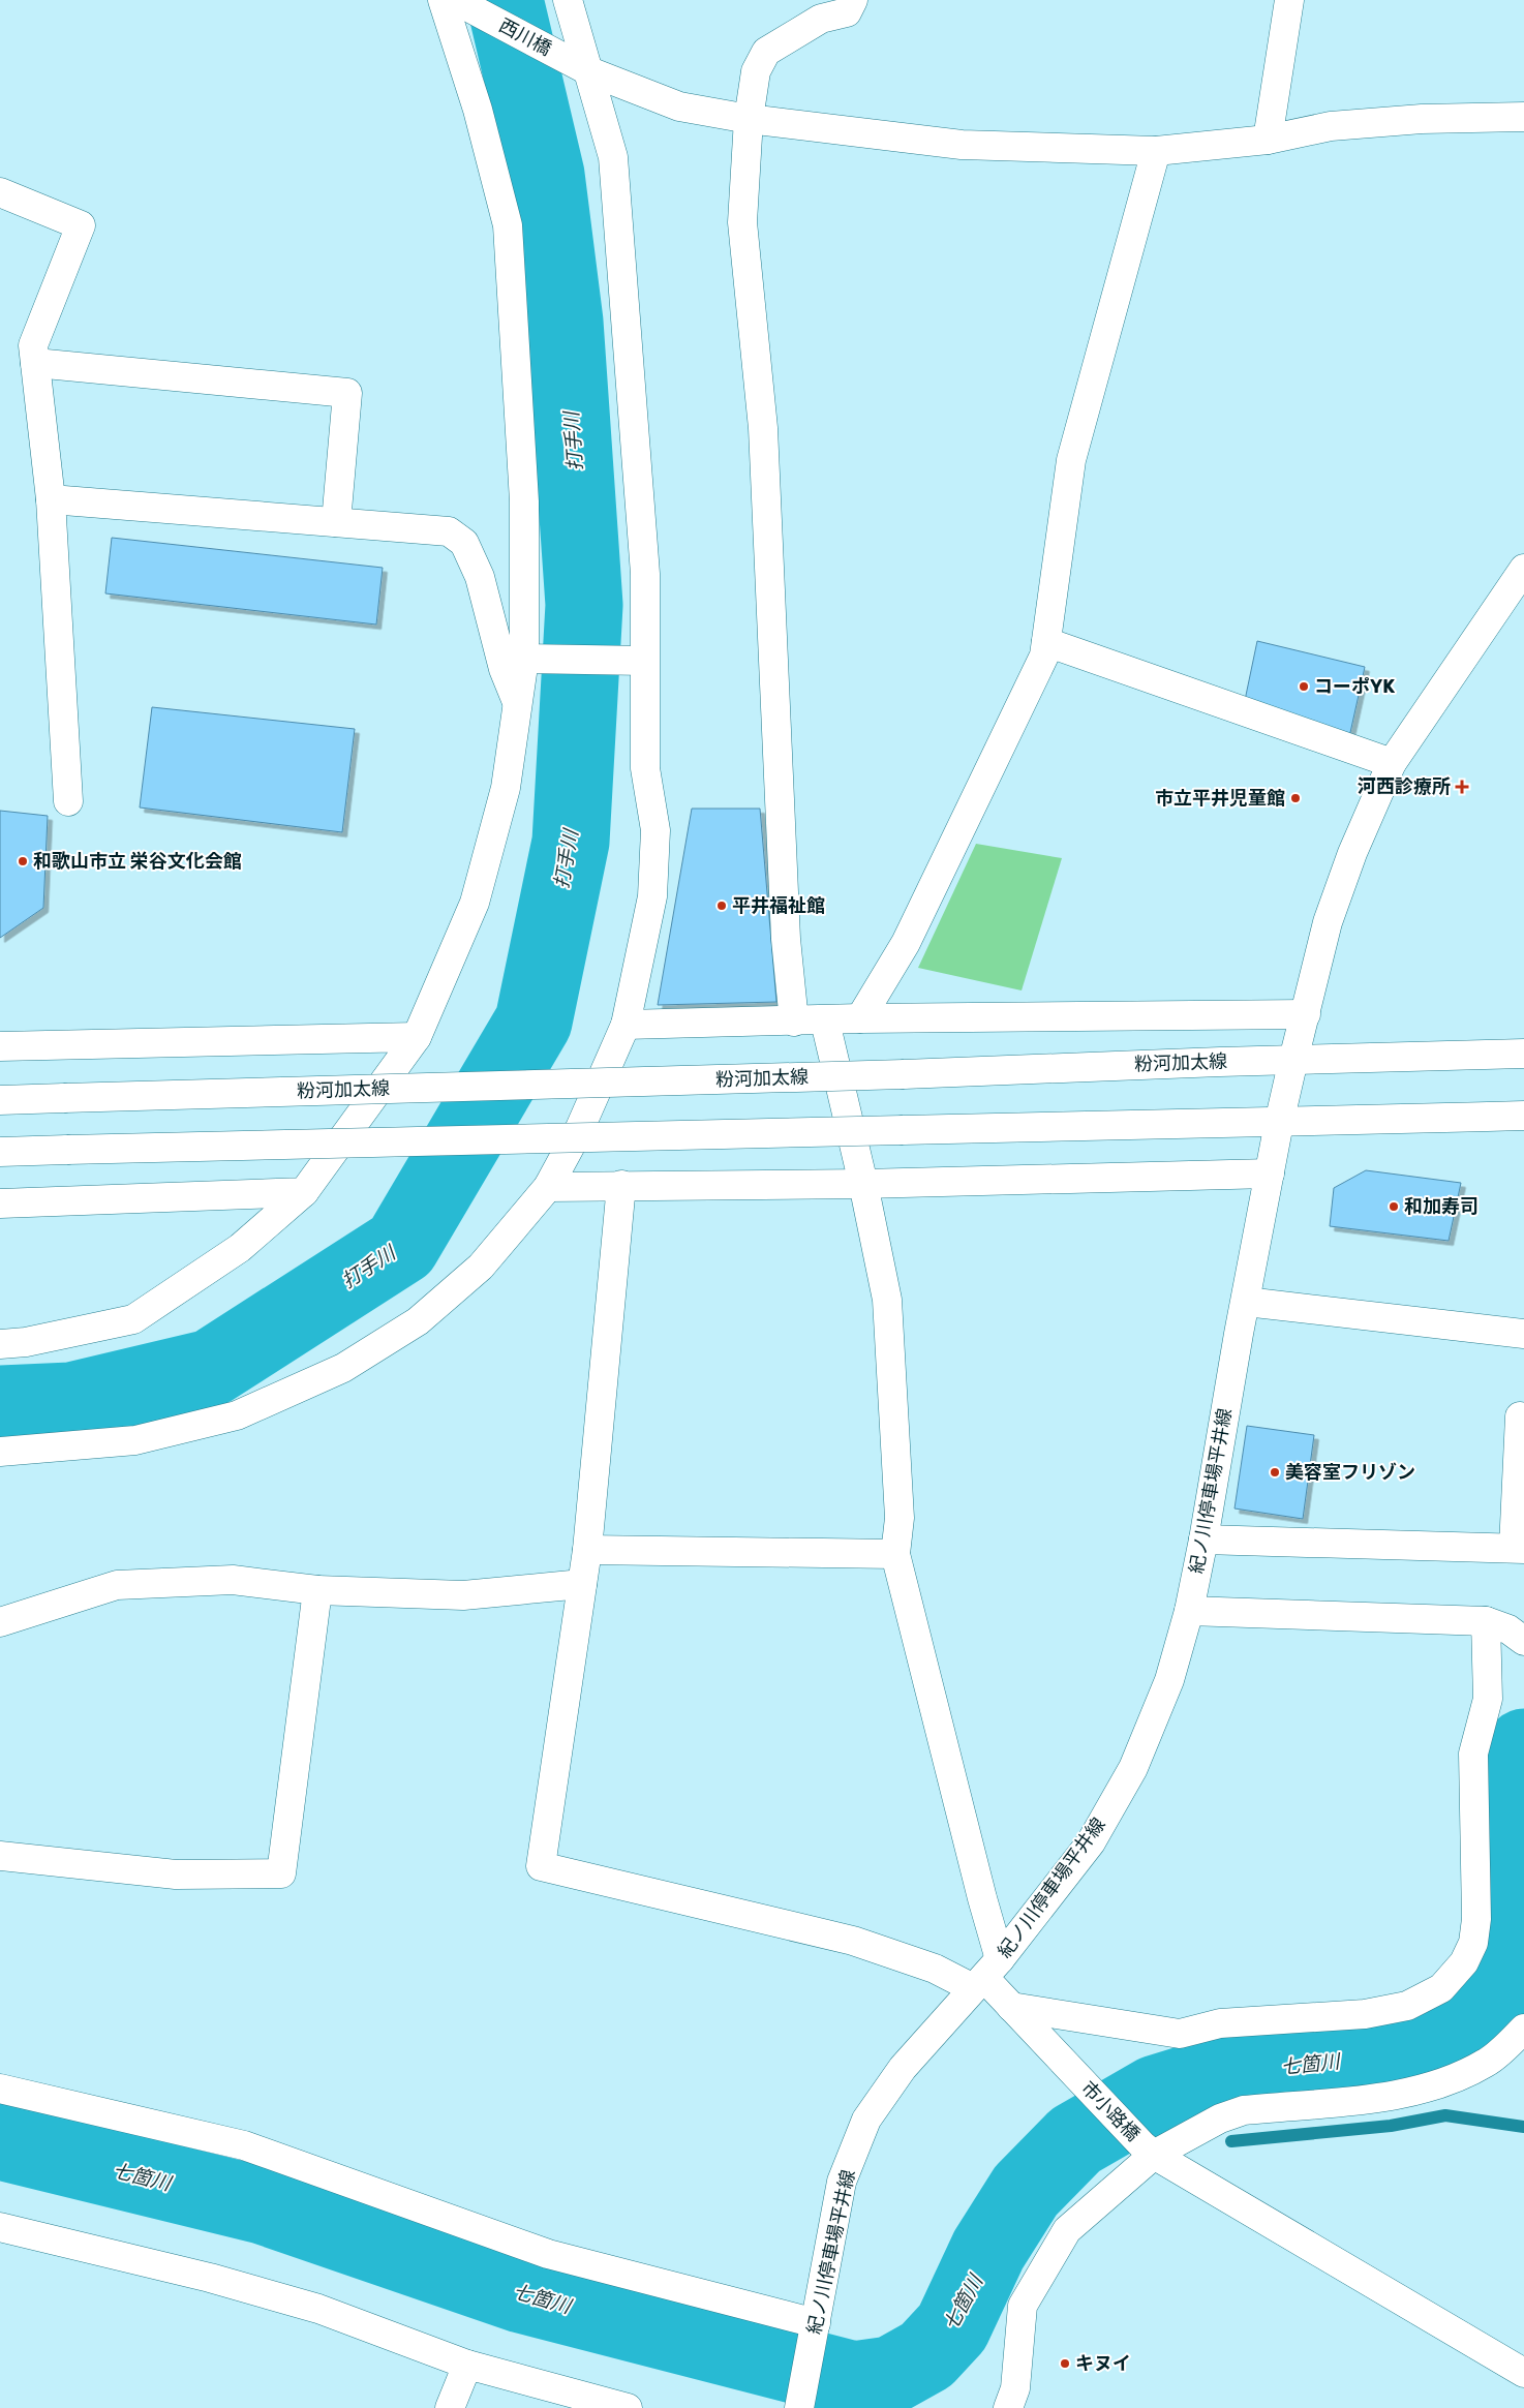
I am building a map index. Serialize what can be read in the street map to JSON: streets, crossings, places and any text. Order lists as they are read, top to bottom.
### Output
{
  "streets": {
    "street": [
      "西川橋",
      "粉河加太線",
      "紀ノ川停車場平井線",
      "市小路橋"
    ]
  },
  "crossings": [
    ["粉河加太線", "紀ノ川停車場平井線"],
    ["紀ノ川停車場平井線", "市小路橋"]
  ],
  "water": ["打手川", "七箇川"],
  "places": {
    "other": [
      "コーポYK",
      "市立平井児童館",
      "和歌山市立 栄谷文化会館",
      "平井福祉館",
      "和加寿司",
      "美容室フリゾン",
      "キヌイ"
    ],
    "health": ["河西診療所"]
  }
}
